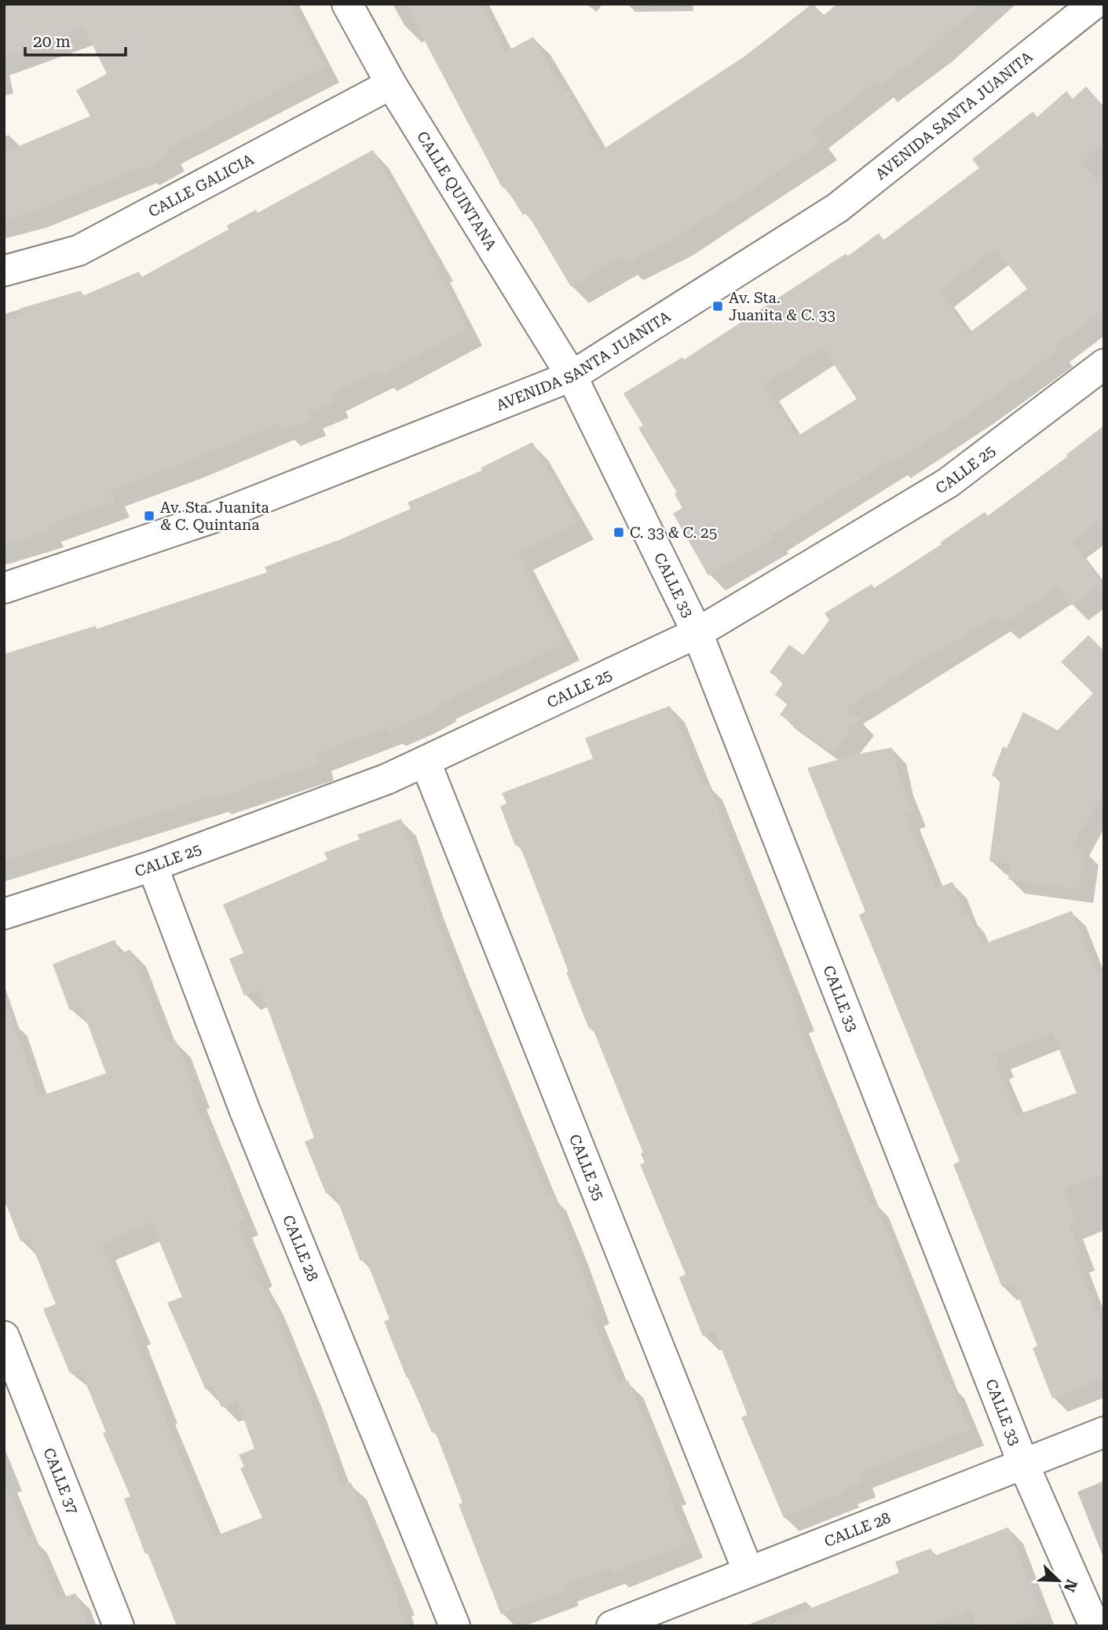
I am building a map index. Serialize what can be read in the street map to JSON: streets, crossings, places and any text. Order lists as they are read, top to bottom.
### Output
{
  "streets": {
    "street": [
      "AVENIDA SANTA JUANITA",
      "CALLE GALICIA",
      "CALLE QUINTANA",
      "CALLE 25",
      "CALLE 33",
      "CALLE 35",
      "CALLE 28",
      "CALLE 37"
    ]
  },
  "crossings": [
    ["AVENIDA SANTA JUANITA", "CALLE QUINTANA"],
    ["AVENIDA SANTA JUANITA", "CALLE 33"],
    ["CALLE GALICIA", "CALLE QUINTANA"],
    ["CALLE QUINTANA", "CALLE 33"],
    ["CALLE 25", "CALLE 33"],
    ["CALLE 25", "CALLE 35"],
    ["CALLE 25", "CALLE 28"],
    ["CALLE 33", "CALLE 28"],
    ["CALLE 35", "CALLE 28"]
  ],
  "places": {
    "transit": ["Av. Sta. Juanita & C. 33", "Av. Sta. Juanita & C. Quintana", "C. 33 & C. 25"]
  },
  "scale_bar": "20 m",
  "north": "bottom right"
}
